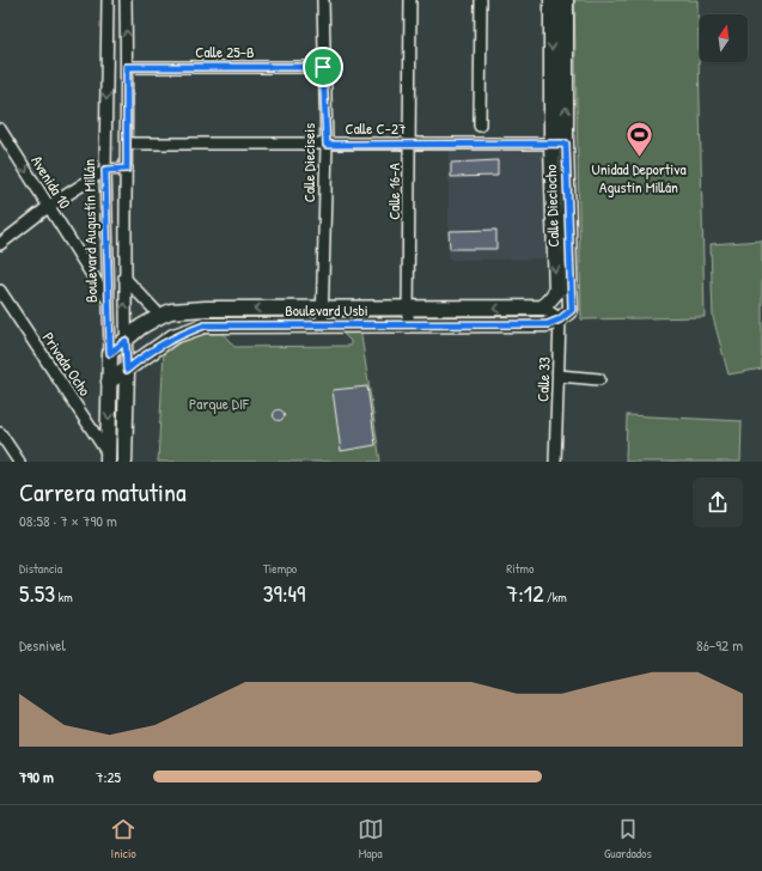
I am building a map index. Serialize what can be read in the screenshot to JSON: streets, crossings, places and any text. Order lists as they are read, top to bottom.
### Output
{
  "streets": {
    "street": [
      "Calle 25-B",
      "Calle C-27",
      "Calle Dieciseis",
      "Avenida 10",
      "Calle 16-A",
      "Calle Dieciocho",
      "Boulevard Augustín Millán",
      "Boulevard Usbi",
      "Privada Ocho",
      "Calle 33"
    ]
  },
  "crossings": [
    ["Calle 25-B", "Calle Dieciseis"],
    ["Calle C-27", "Calle Dieciseis"],
    ["Calle C-27", "Calle 16-A"],
    ["Calle C-27", "Calle Dieciocho"],
    ["Calle Dieciseis", "Boulevard Usbi"],
    ["Avenida 10", "Boulevard Augustín Millán"],
    ["Calle 16-A", "Boulevard Usbi"],
    ["Calle Dieciocho", "Boulevard Usbi"],
    ["Calle Dieciocho", "Calle 33"],
    ["Boulevard Augustín Millán", "Boulevard Usbi"],
    ["Boulevard Augustín Millán", "Privada Ocho"],
    ["Boulevard Usbi", "Calle 33"]
  ],
  "one_way": ["Avenida 10"],
  "parks": ["Parque DIF"],
  "places": {
    "sports": ["Unidad Deportiva Agustín Millán"]
  },
  "north": "top",
  "page": {
    "heading": ["Carrera matutina", "08:58 · 7 × 790 m"],
    "stats": [
      ["Distancia", "5.53 km"],
      ["Tiempo", "39:49"],
      ["Ritmo", "7:12 /km"]
    ],
    "chart": ["Desnivel", "86–92 m"],
    "list": [
      {
        "name": "790 m",
        "note": "7:25"
      }
    ],
    "tabs": ["Inicio", "Mapa", "Guardados"]
  }
}
